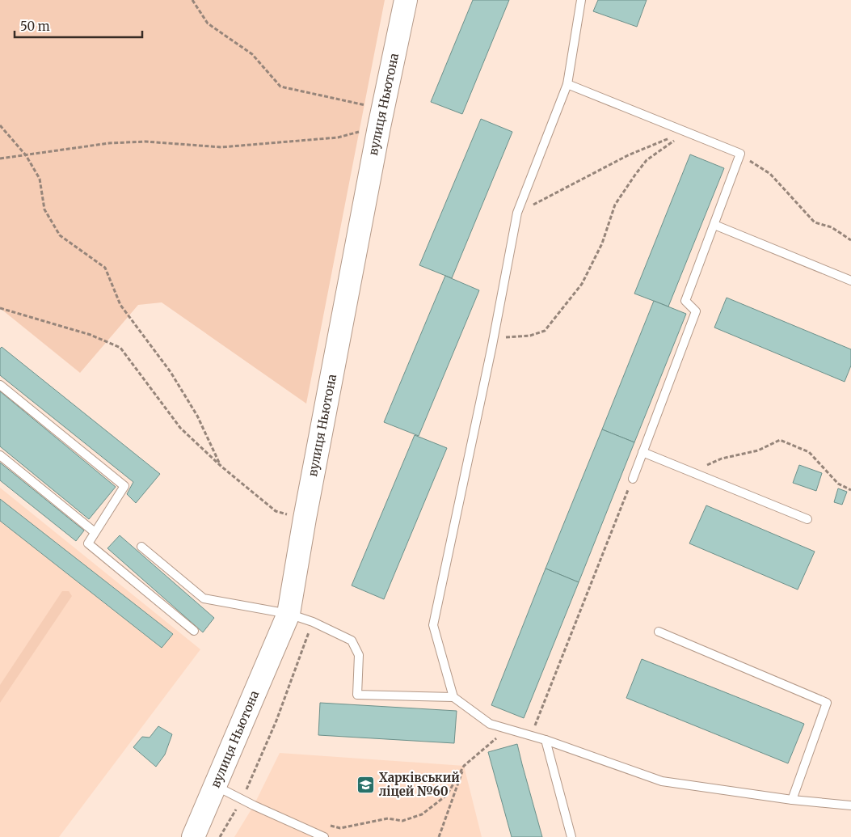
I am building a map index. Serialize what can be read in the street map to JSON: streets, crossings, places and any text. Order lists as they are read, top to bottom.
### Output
{
  "streets": {
    "street": ["вулиця Ньютона"]
  },
  "places": {
    "school or university": ["Харківський ліцей №60"]
  },
  "scale_bar": "50 m"
}
